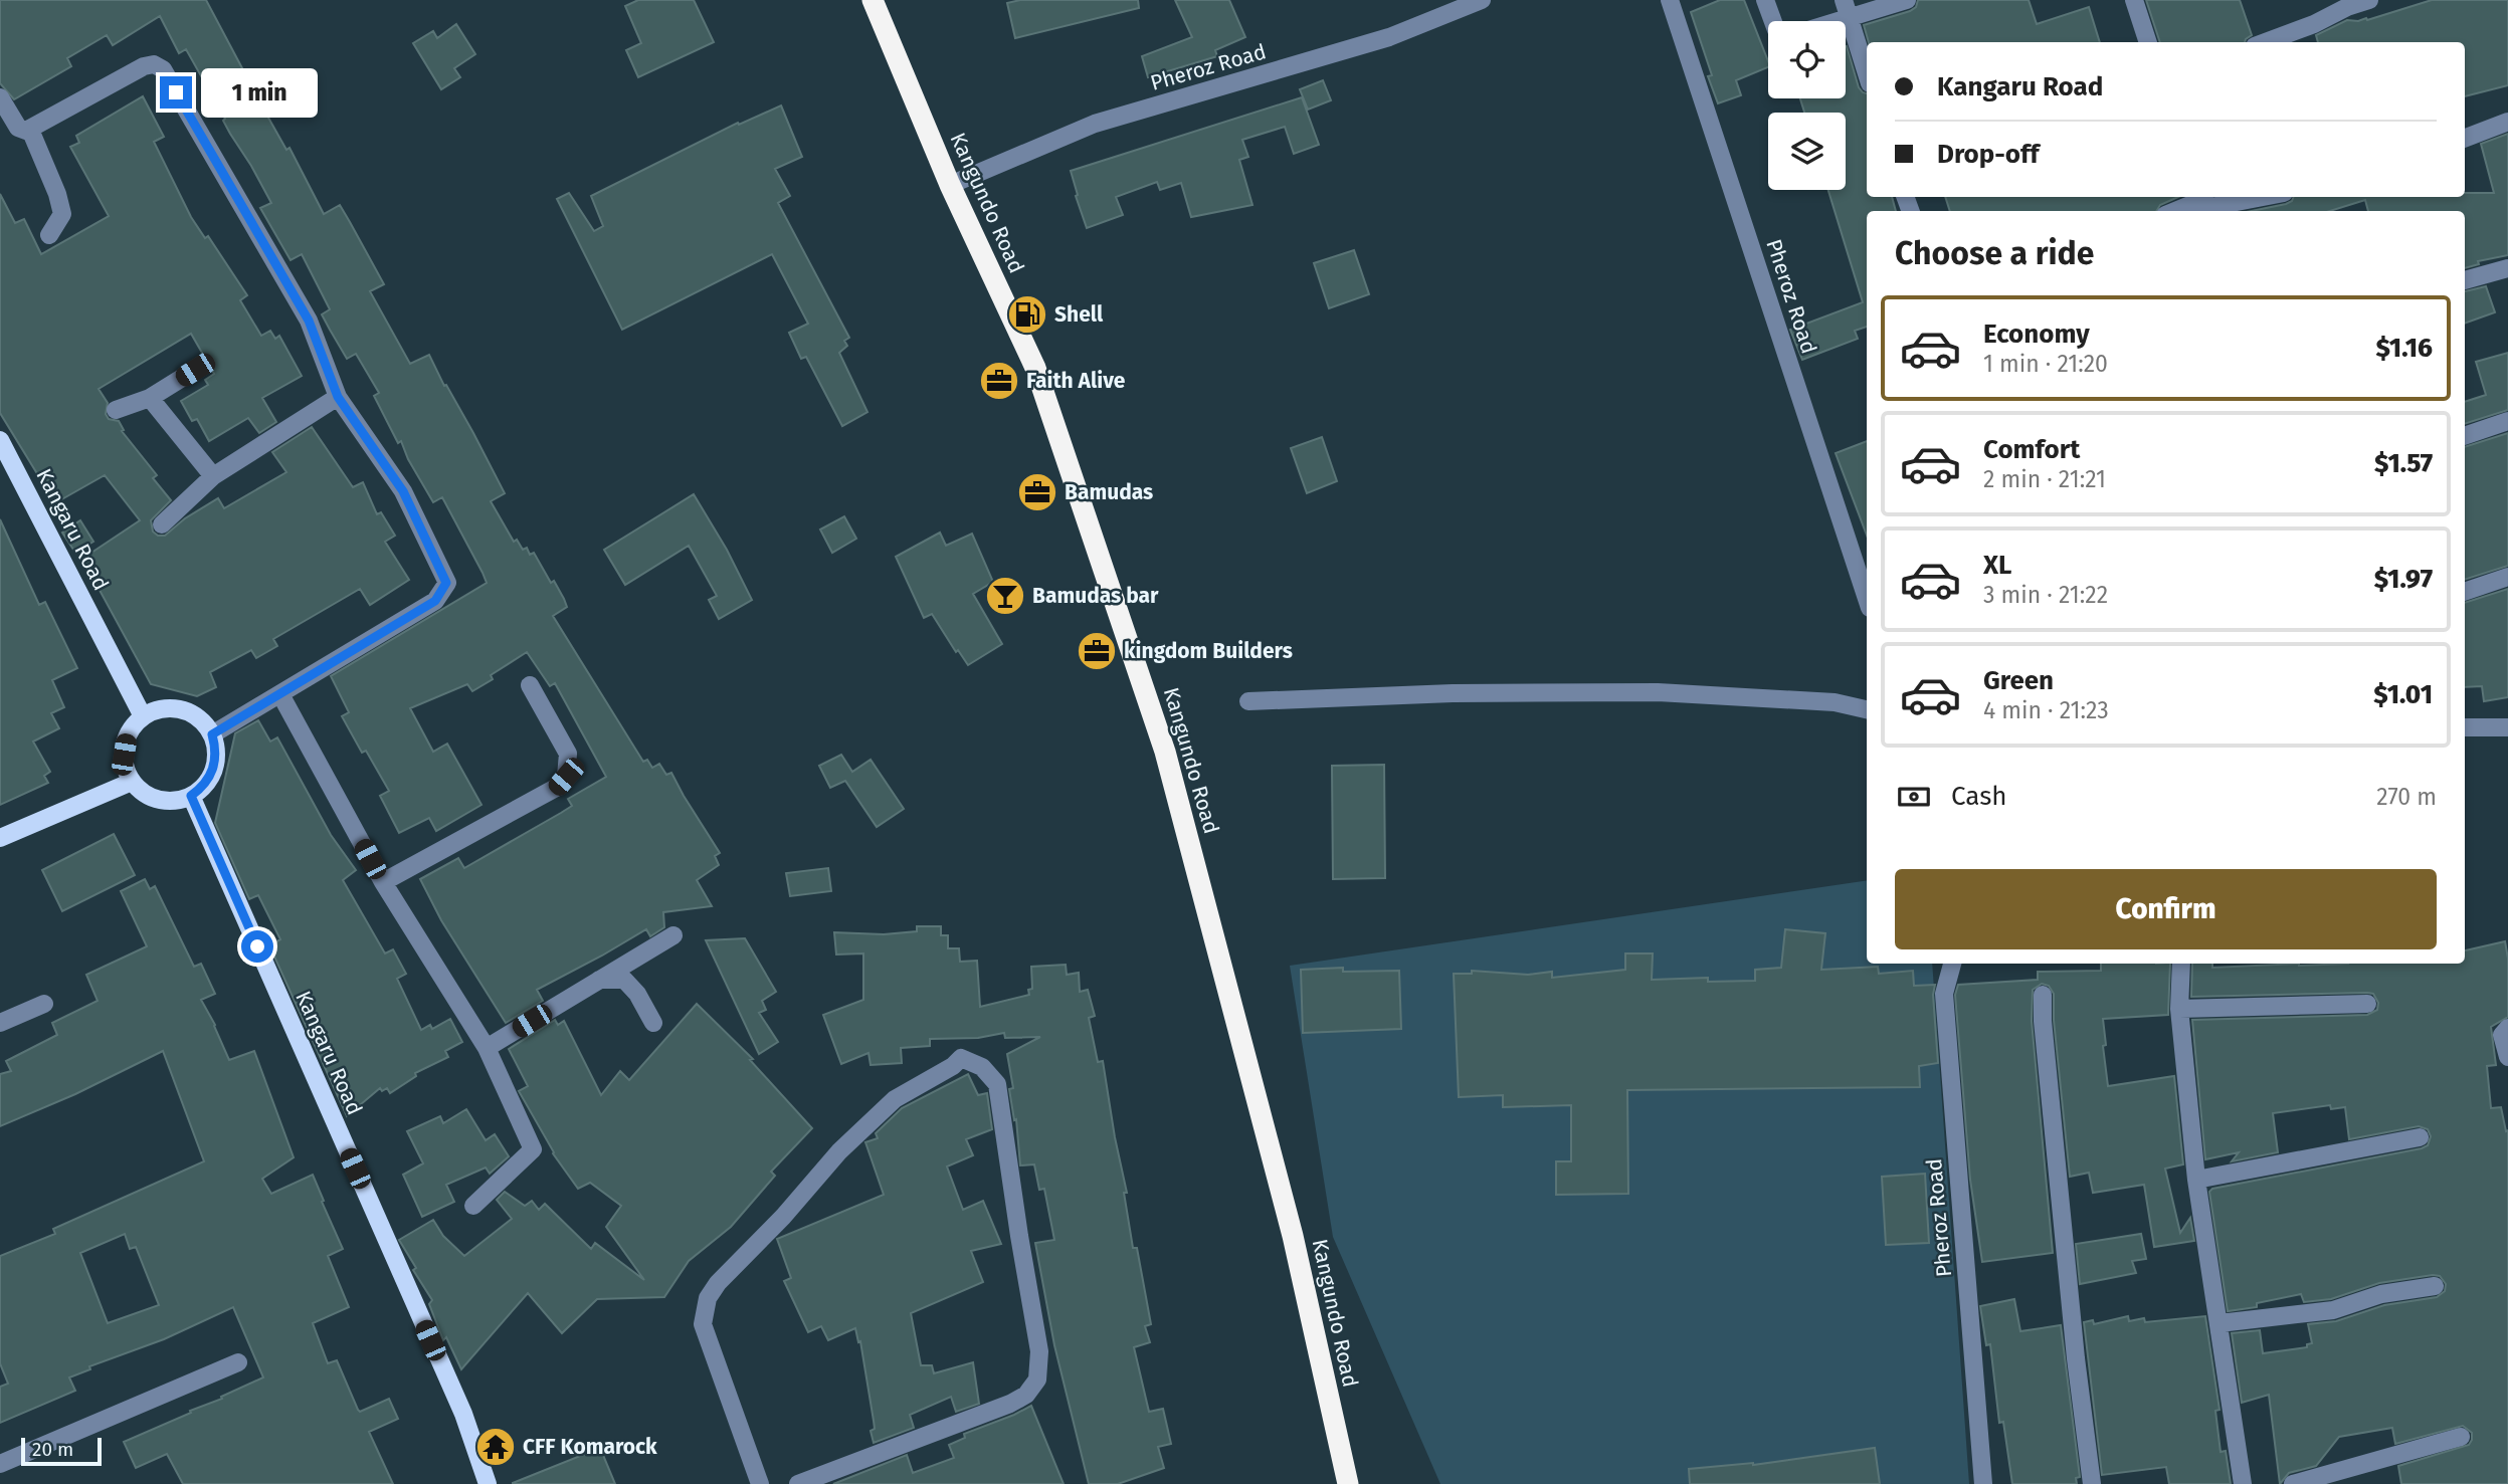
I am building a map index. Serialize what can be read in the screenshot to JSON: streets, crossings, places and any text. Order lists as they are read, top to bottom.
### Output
{
  "streets": {
    "highway": ["Kangundo Road"],
    "main road": ["Kangaru Road"],
    "street": ["Pheroz Road"]
  },
  "crossings": [
    ["Pheroz Road", "Kangundo Road"]
  ],
  "places": {
    "fuel station": ["Shell"],
    "office": ["Faith Alive", "Bamudas", "kingdom Builders"],
    "bar": ["Bamudas bar"],
    "temple": ["CFF Komarock"]
  },
  "scale_bar": "20 m",
  "page": {
    "banner": ["Kangaru Road", "Drop-off"],
    "bubble": "1 min",
    "heading": "Choose a ride",
    "list": [
      {
        "name": "Economy",
        "note": "1 min · 21:20",
        "value": "$1.16"
      },
      {
        "name": "Comfort",
        "note": "2 min · 21:21",
        "value": "$1.57"
      },
      {
        "name": "XL",
        "note": "3 min · 21:22",
        "value": "$1.97"
      },
      {
        "name": "Green",
        "note": "4 min · 21:23",
        "value": "$1.01"
      }
    ],
    "pay": ["Cash", "270 m"],
    "buttons": "Confirm",
    "scale": "20 m"
  }
}
